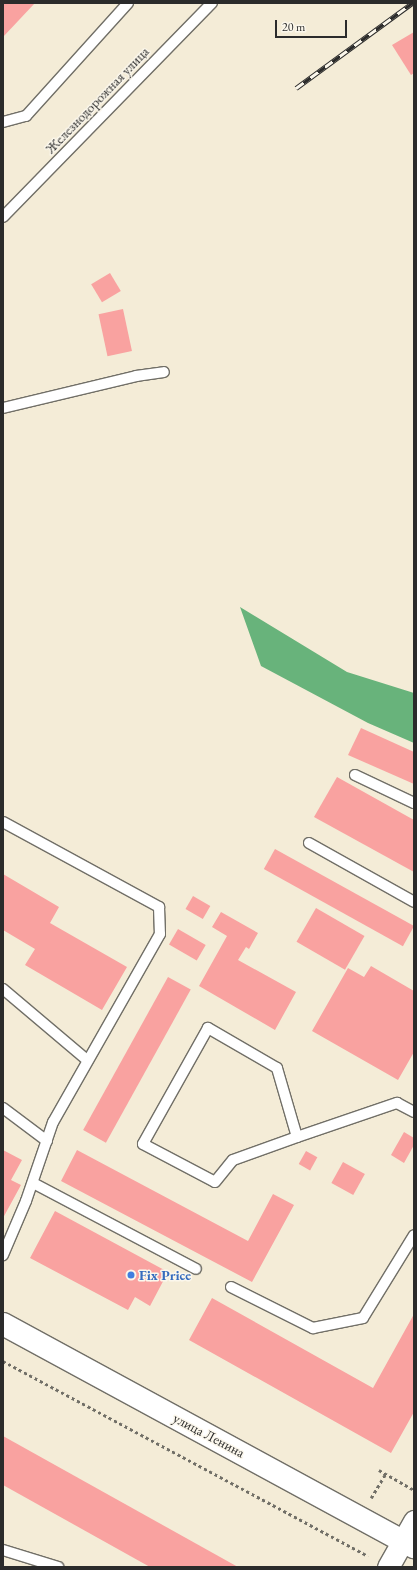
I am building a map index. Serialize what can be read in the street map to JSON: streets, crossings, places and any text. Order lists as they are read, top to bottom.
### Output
{
  "streets": {
    "street": ["улица Ленина"],
    "lane": ["Железнодорожная улица"]
  },
  "places": ["Fix Price"],
  "scale_bar": "20 m"
}
